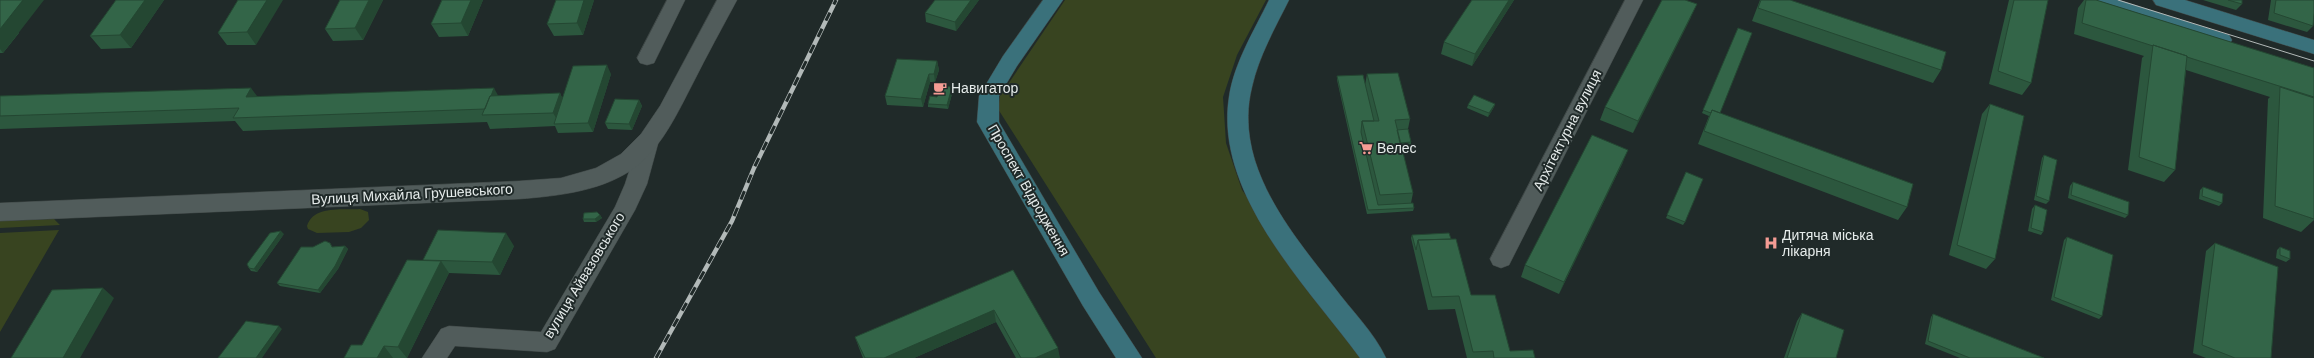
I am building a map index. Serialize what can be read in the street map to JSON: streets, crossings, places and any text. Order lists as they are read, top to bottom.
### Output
{
  "streets": {
    "main road": ["Проспект Відродження"],
    "street": ["Архітектурна вулиця", "Вулиця Михайла Грушевського", "вулиця Айвазовського"]
  },
  "crossings": [
    ["Вулиця Михайла Грушевського", "вулиця Айвазовського"]
  ],
  "places": {
    "cafe": ["Навигатор"],
    "supermarket": ["Велес"],
    "hospital": ["Дитяча міська лікарня"]
  }
}
